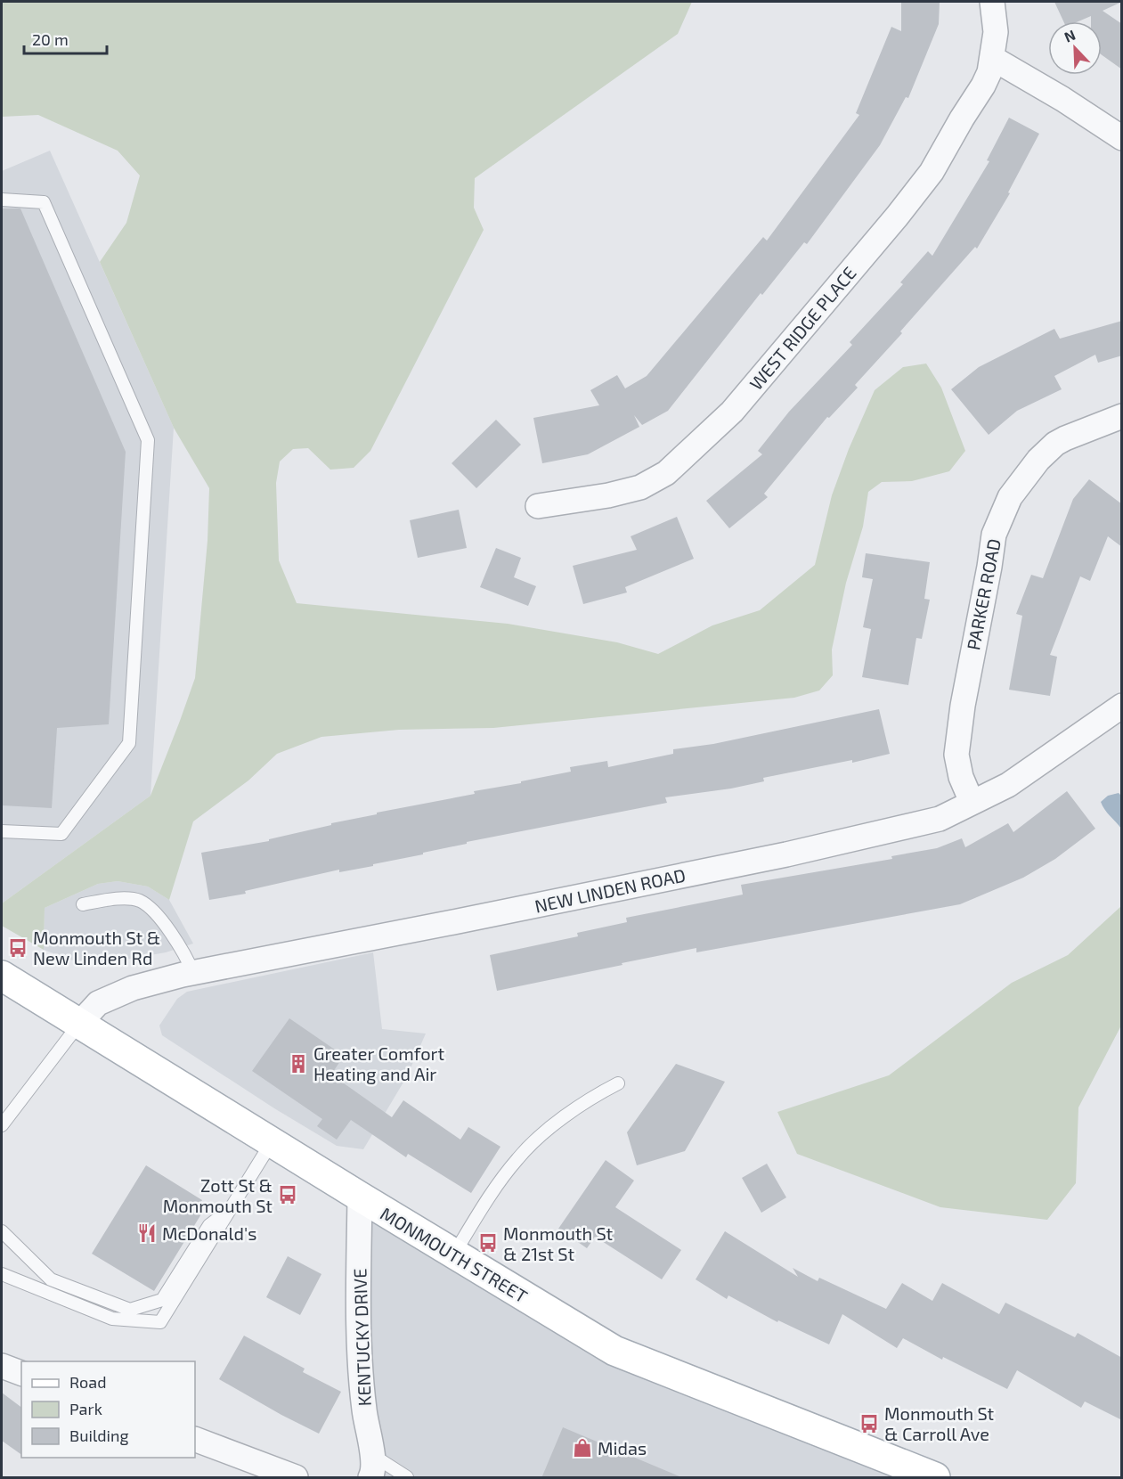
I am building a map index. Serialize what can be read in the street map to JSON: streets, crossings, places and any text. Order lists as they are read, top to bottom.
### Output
{
  "streets": {
    "main road": ["MONMOUTH STREET"],
    "street": [
      "WEST RIDGE PLACE",
      "PARKER ROAD",
      "NEW LINDEN ROAD",
      "KENTUCKY DRIVE"
    ]
  },
  "crossings": [
    ["PARKER ROAD", "NEW LINDEN ROAD"],
    ["NEW LINDEN ROAD", "MONMOUTH STREET"],
    ["MONMOUTH STREET", "KENTUCKY DRIVE"]
  ],
  "places": {
    "bus stop": [
      "Monmouth St & New Linden Rd",
      "Zott St & Monmouth St",
      "Monmouth St & 21st St",
      "Monmouth St & Carroll Ave"
    ],
    "building": ["Greater Comfort Heating and Air"],
    "restaurant": ["McDonald's"],
    "shop": ["Midas"]
  },
  "legend": ["Road", "Park", "Building"],
  "scale_bar": "20 m",
  "north": "top left"
}
